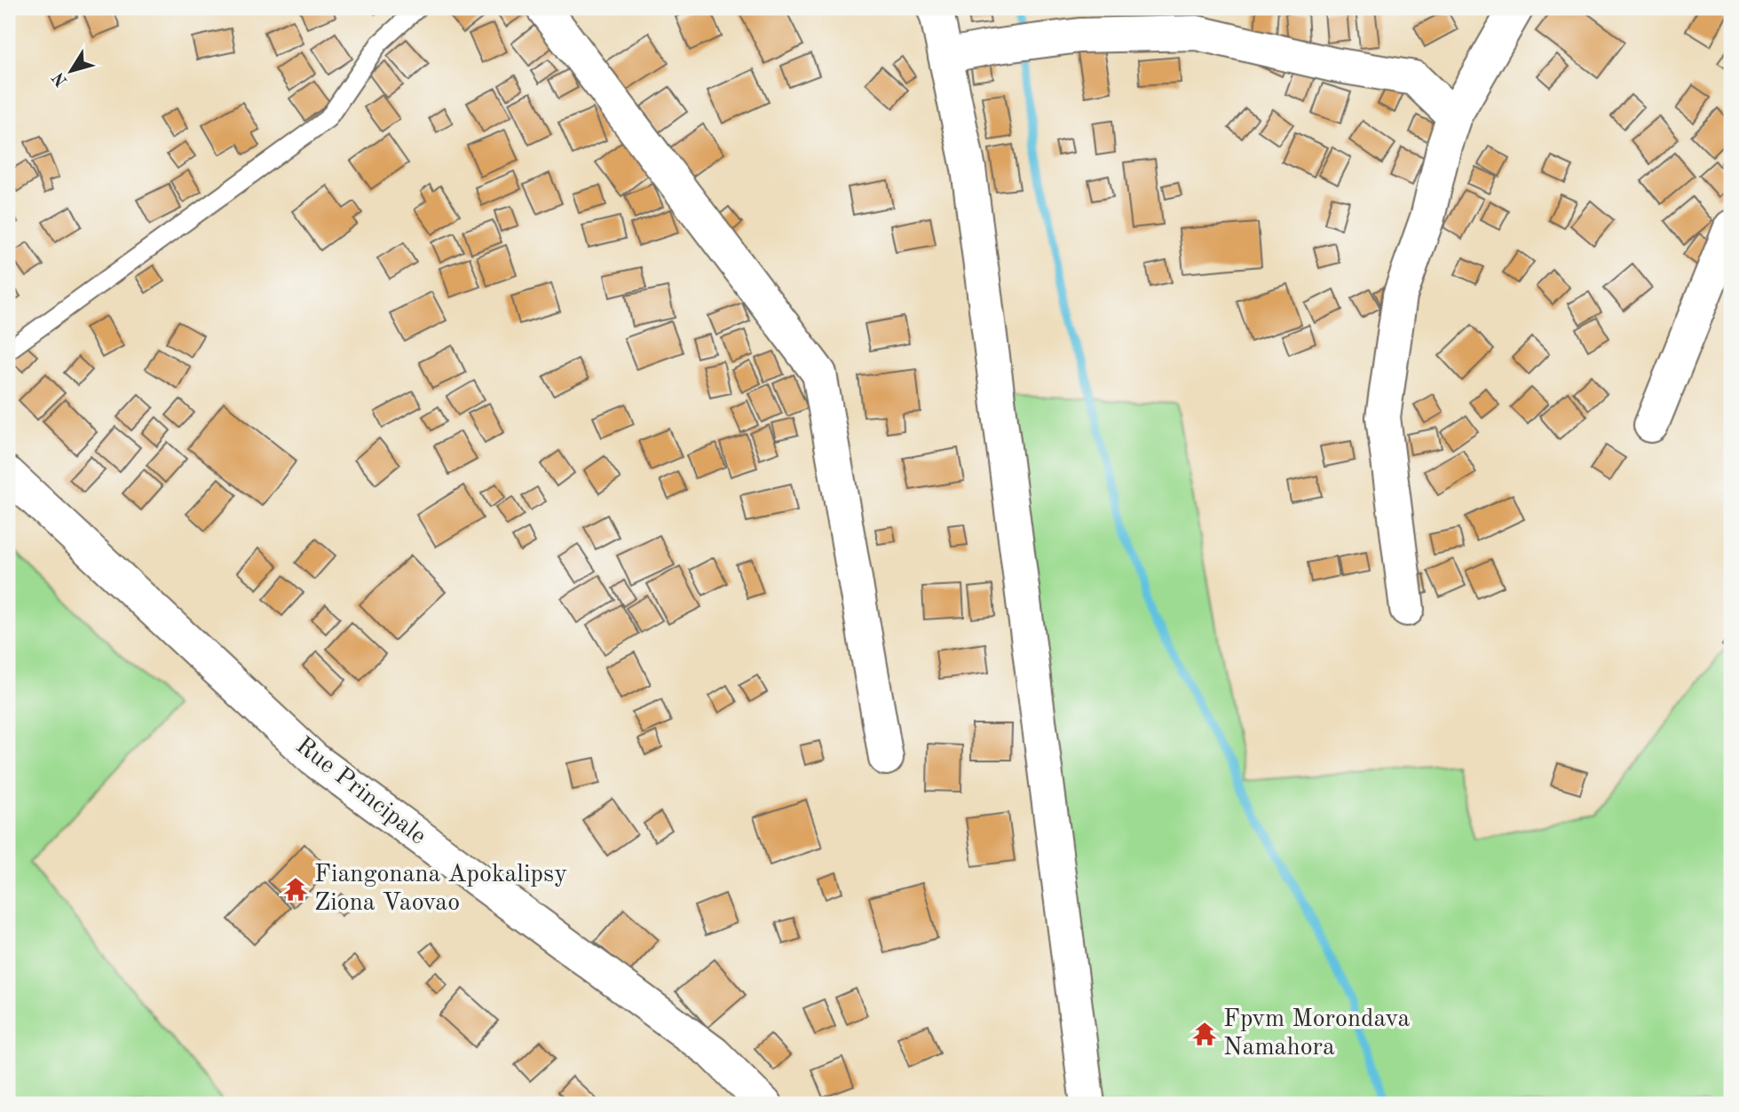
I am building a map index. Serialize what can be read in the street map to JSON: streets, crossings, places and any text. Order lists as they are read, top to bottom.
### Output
{
  "streets": {
    "street": ["Rue Principale"]
  },
  "places": {
    "temple": ["Fiangonana Apokalipsy Ziona Vaovao", "Fpvm Morondava Namahora"]
  },
  "north": "bottom left"
}
